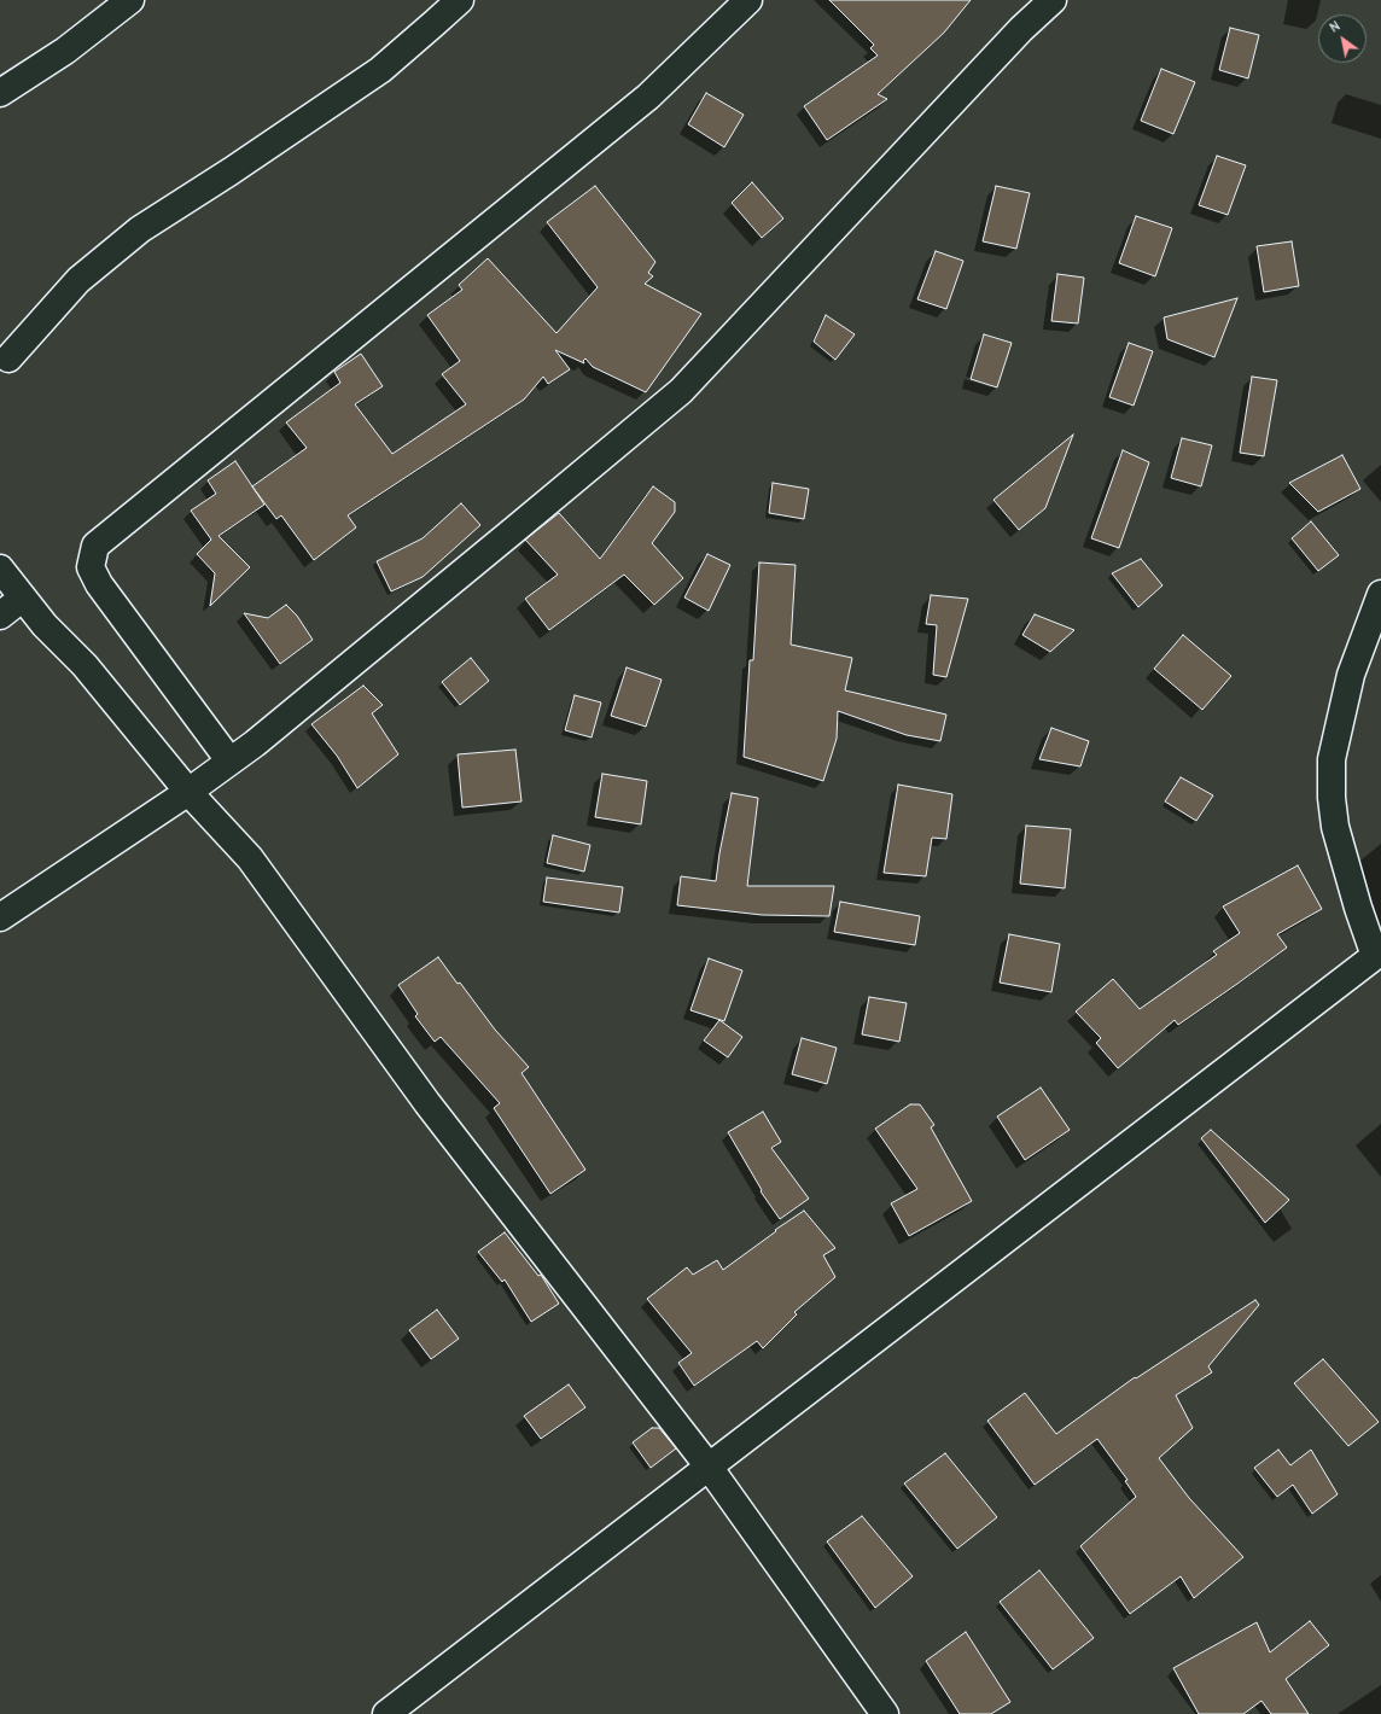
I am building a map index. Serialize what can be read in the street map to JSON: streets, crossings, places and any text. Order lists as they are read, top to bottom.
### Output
{
  "north": "top left"
}
